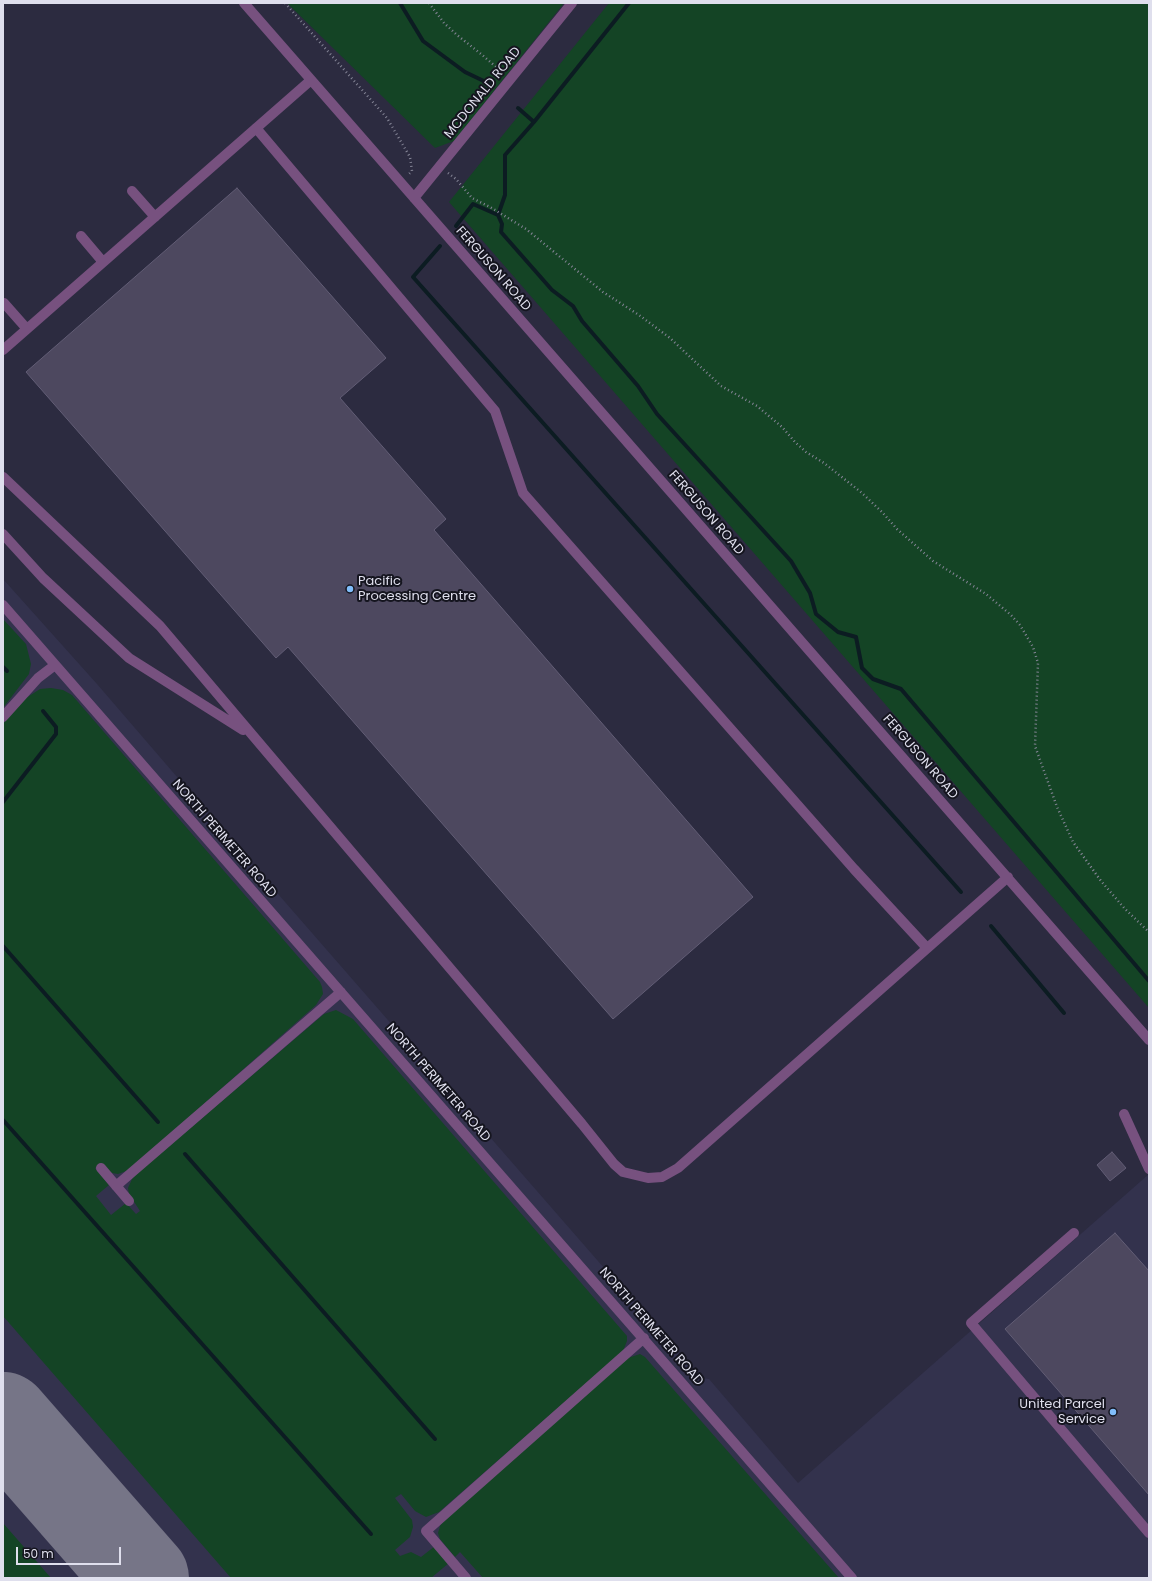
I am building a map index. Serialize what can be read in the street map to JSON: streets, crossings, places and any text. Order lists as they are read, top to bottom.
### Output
{
  "streets": {
    "street": ["MCDONALD ROAD", "FERGUSON ROAD", "NORTH PERIMETER ROAD"]
  },
  "crossings": [
    ["MCDONALD ROAD", "FERGUSON ROAD"]
  ],
  "places": ["Pacific Processing Centre", "United Parcel Service"],
  "scale_bar": "50 m"
}
